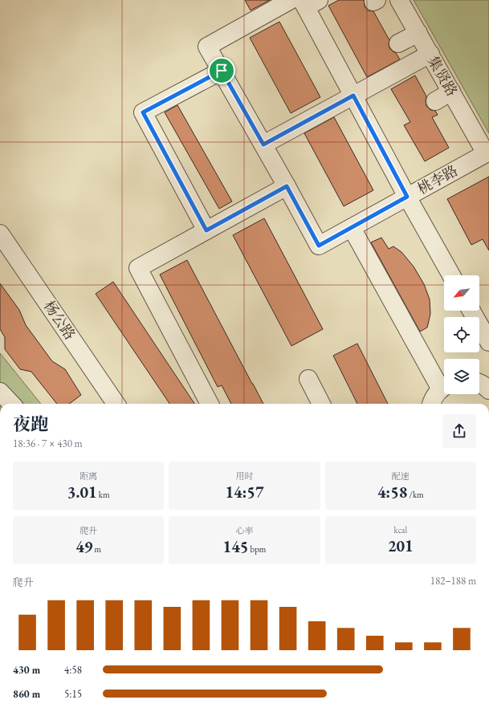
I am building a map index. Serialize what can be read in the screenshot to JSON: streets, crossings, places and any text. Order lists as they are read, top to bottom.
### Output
{
  "streets": {
    "street": ["集贤路", "桃李路", "杨公路"]
  },
  "crossings": [
    ["集贤路", "桃李路"]
  ],
  "north": "bottom left",
  "page": {
    "heading": ["夜跑", "18:36 · 7 × 430 m"],
    "stats": [
      ["距离", "3.01 km"],
      ["用时", "14:57"],
      ["配速", "4:58 /km"],
      ["爬升", "49 m"],
      ["心率", "145 bpm"],
      ["kcal", "201"]
    ],
    "chart": ["爬升", "182–188 m"],
    "list": [
      {
        "name": "430 m",
        "note": "4:58"
      },
      {
        "name": "860 m",
        "note": "5:15"
      }
    ]
  }
}
